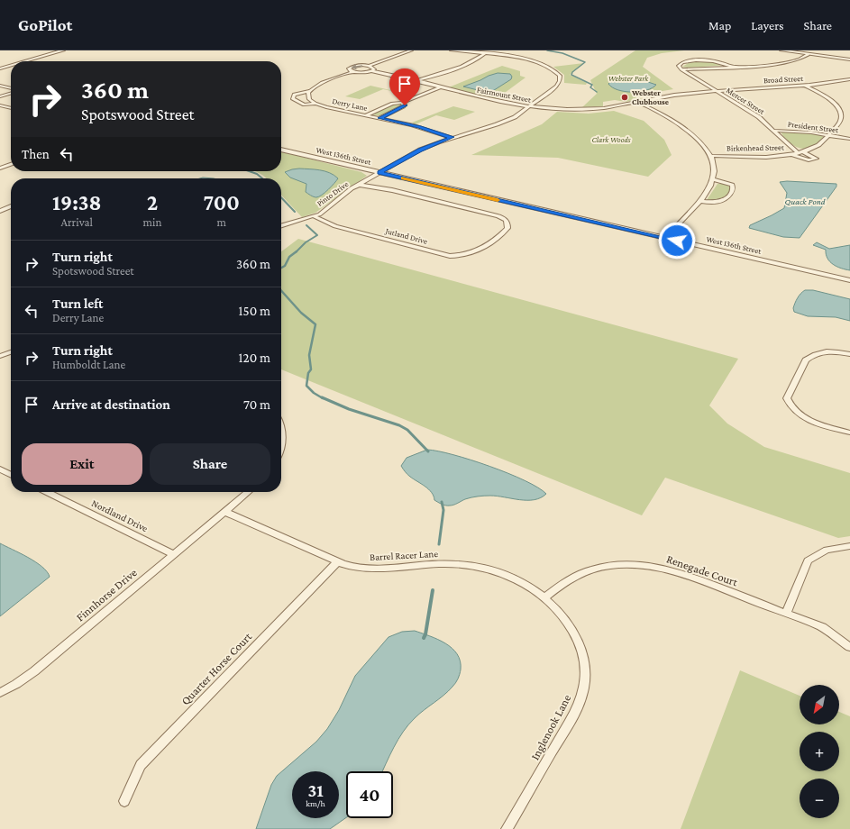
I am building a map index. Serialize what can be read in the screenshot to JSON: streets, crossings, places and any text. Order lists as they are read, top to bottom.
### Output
{
  "streets": {
    "street": [
      "Broad Street",
      "Fairmount Street",
      "Mercer Street",
      "Derry Lane",
      "President Street",
      "Birkenhead Street",
      "West 136th Street",
      "Pinto Drive",
      "Jutland Drive",
      "Nordland Drive",
      "Barrel Racer Lane",
      "Renegade Court",
      "Finnhorse Drive",
      "Quarter Horse Court",
      "Inglenook Lane"
    ]
  },
  "crossings": [
    ["Broad Street", "Fairmount Street"],
    ["Broad Street", "Mercer Street"],
    ["Broad Street", "Birkenhead Street"],
    ["Fairmount Street", "Pinto Drive"],
    ["Mercer Street", "President Street"],
    ["Mercer Street", "Birkenhead Street"],
    ["Derry Lane", "Pinto Drive"],
    ["President Street", "Birkenhead Street"],
    ["West 136th Street", "Pinto Drive"],
    ["Pinto Drive", "Jutland Drive"],
    ["Nordland Drive", "Finnhorse Drive"],
    ["Barrel Racer Lane", "Renegade Court"],
    ["Barrel Racer Lane", "Finnhorse Drive"],
    ["Barrel Racer Lane", "Quarter Horse Court"],
    ["Barrel Racer Lane", "Inglenook Lane"],
    ["Renegade Court", "Inglenook Lane"]
  ],
  "water": ["Quack Pond"],
  "parks": ["Webster Park", "Clark Woods"],
  "places": ["Webster Clubhouse"],
  "north": "bottom left",
  "page": {
    "header": "GoPilot",
    "nav": ["Map", "Layers", "Share"],
    "turn": ["360 m", "Spotswood Street"],
    "then": "Then",
    "eta": [
      "19:38",
      "Arrival",
      "2",
      "min",
      "700",
      "m"
    ],
    "list": [
      {
        "name": "Turn right",
        "note": "Spotswood Street",
        "value": "360 m"
      },
      {
        "name": "Turn left",
        "note": "Derry Lane",
        "value": "150 m"
      },
      {
        "name": "Turn right",
        "note": "Humboldt Lane",
        "value": "120 m"
      },
      {
        "name": "Arrive at destination",
        "value": "70 m"
      }
    ],
    "buttons": ["Exit", "Share"],
    "map_buttons": ["+", "−"],
    "speed": "31 km/h",
    "limit": "40"
  }
}
